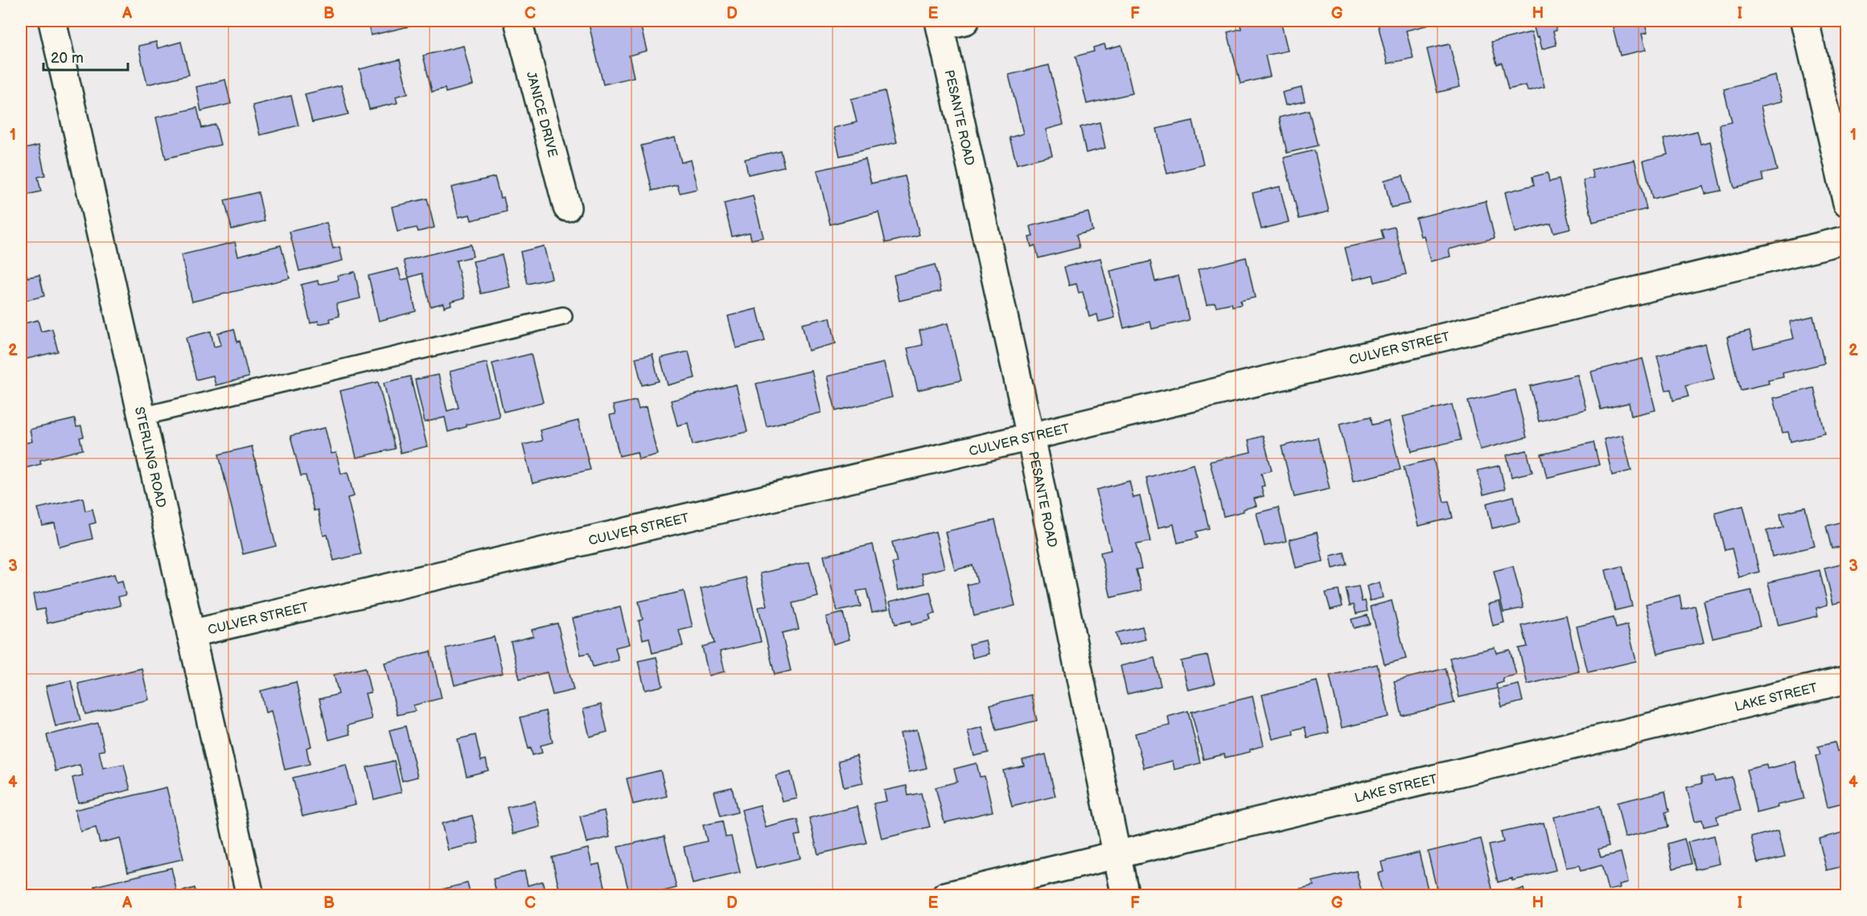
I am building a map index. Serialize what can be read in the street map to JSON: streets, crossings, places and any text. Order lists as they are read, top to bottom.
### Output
{
  "streets": {
    "street": [
      "JANICE DRIVE",
      "PESANTE ROAD",
      "CULVER STREET",
      "STERLING ROAD",
      "LAKE STREET"
    ]
  },
  "crossings": [
    ["PESANTE ROAD", "CULVER STREET"],
    ["PESANTE ROAD", "LAKE STREET"],
    ["CULVER STREET", "STERLING ROAD"]
  ],
  "scale_bar": "20 m",
  "grid": {
    "columns": [
      "A",
      "B",
      "C",
      "D",
      "E",
      "F",
      "G",
      "H",
      "I"
    ],
    "rows": [
      "1",
      "2",
      "3",
      "4"
    ]
  }
}
